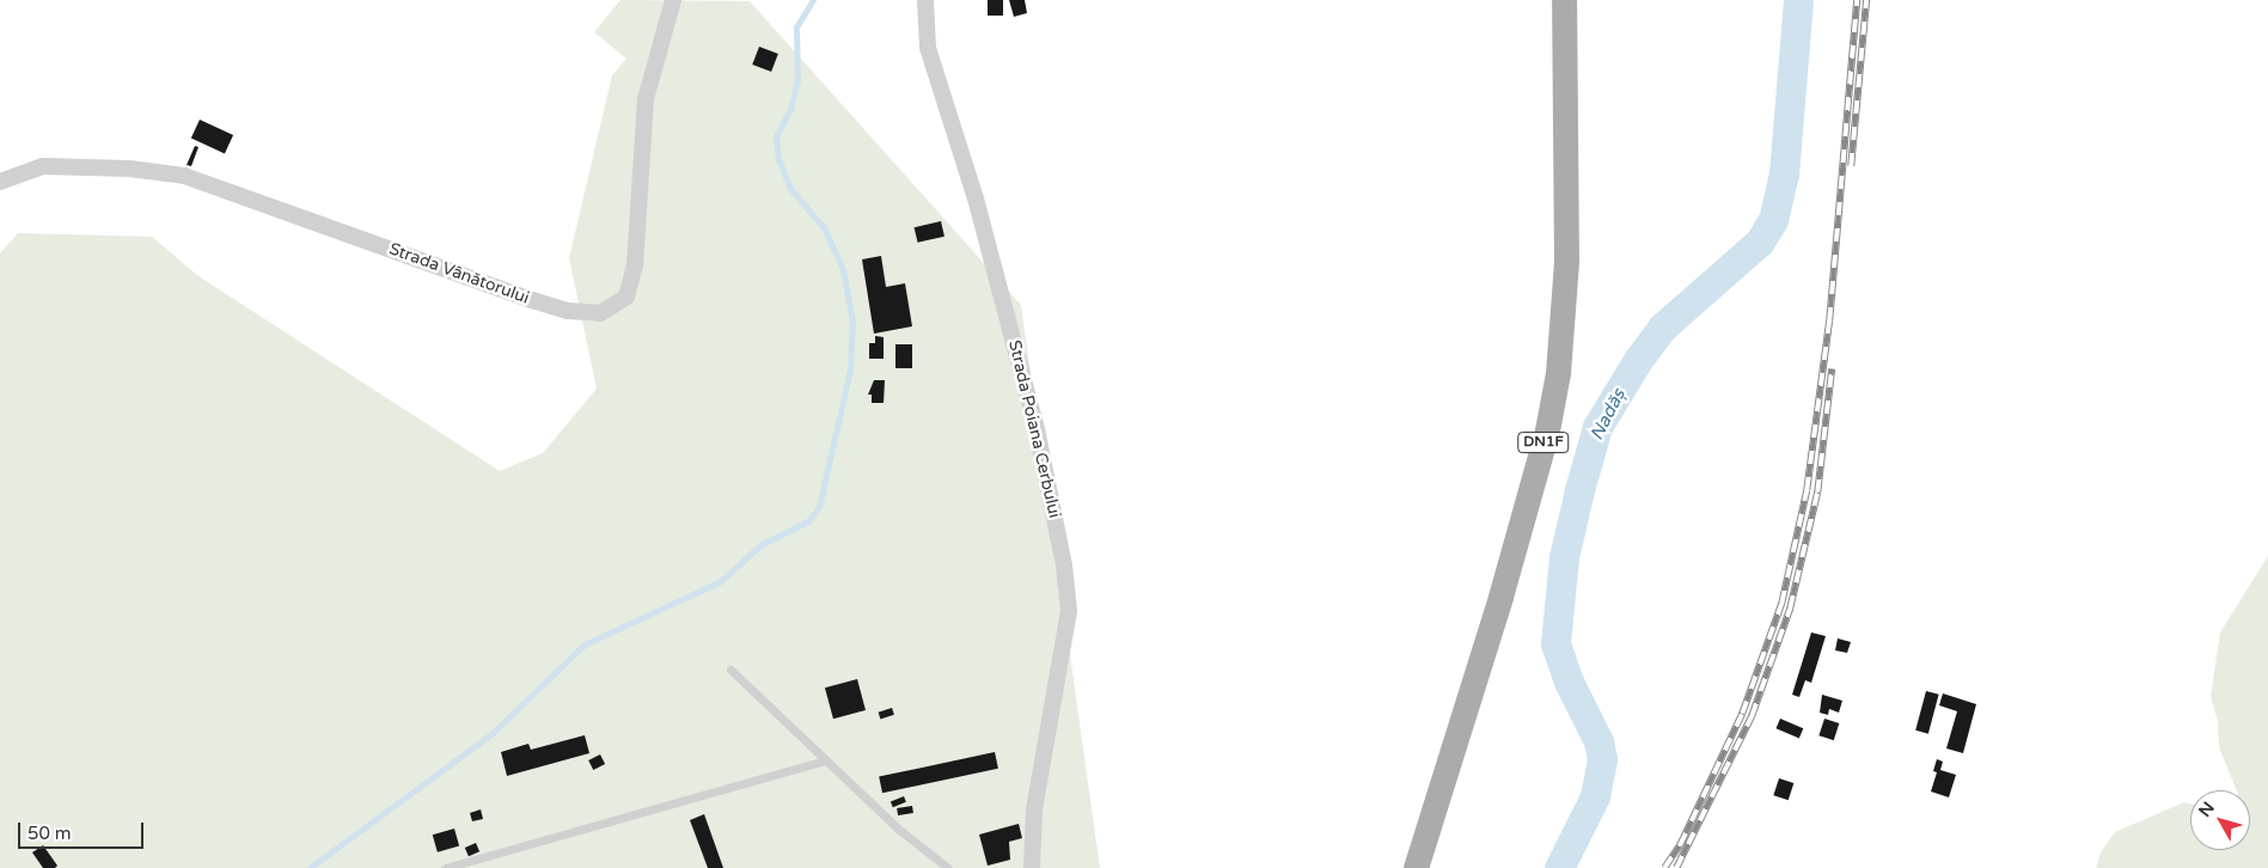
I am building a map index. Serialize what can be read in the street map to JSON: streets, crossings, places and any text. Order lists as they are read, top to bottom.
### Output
{
  "streets": {
    "main road": ["DN1F"],
    "street": ["Strada Vânătorului", "Strada Poiana Cerbului"]
  },
  "water": ["Nadăș"],
  "scale_bar": "50 m",
  "north": "top left"
}
